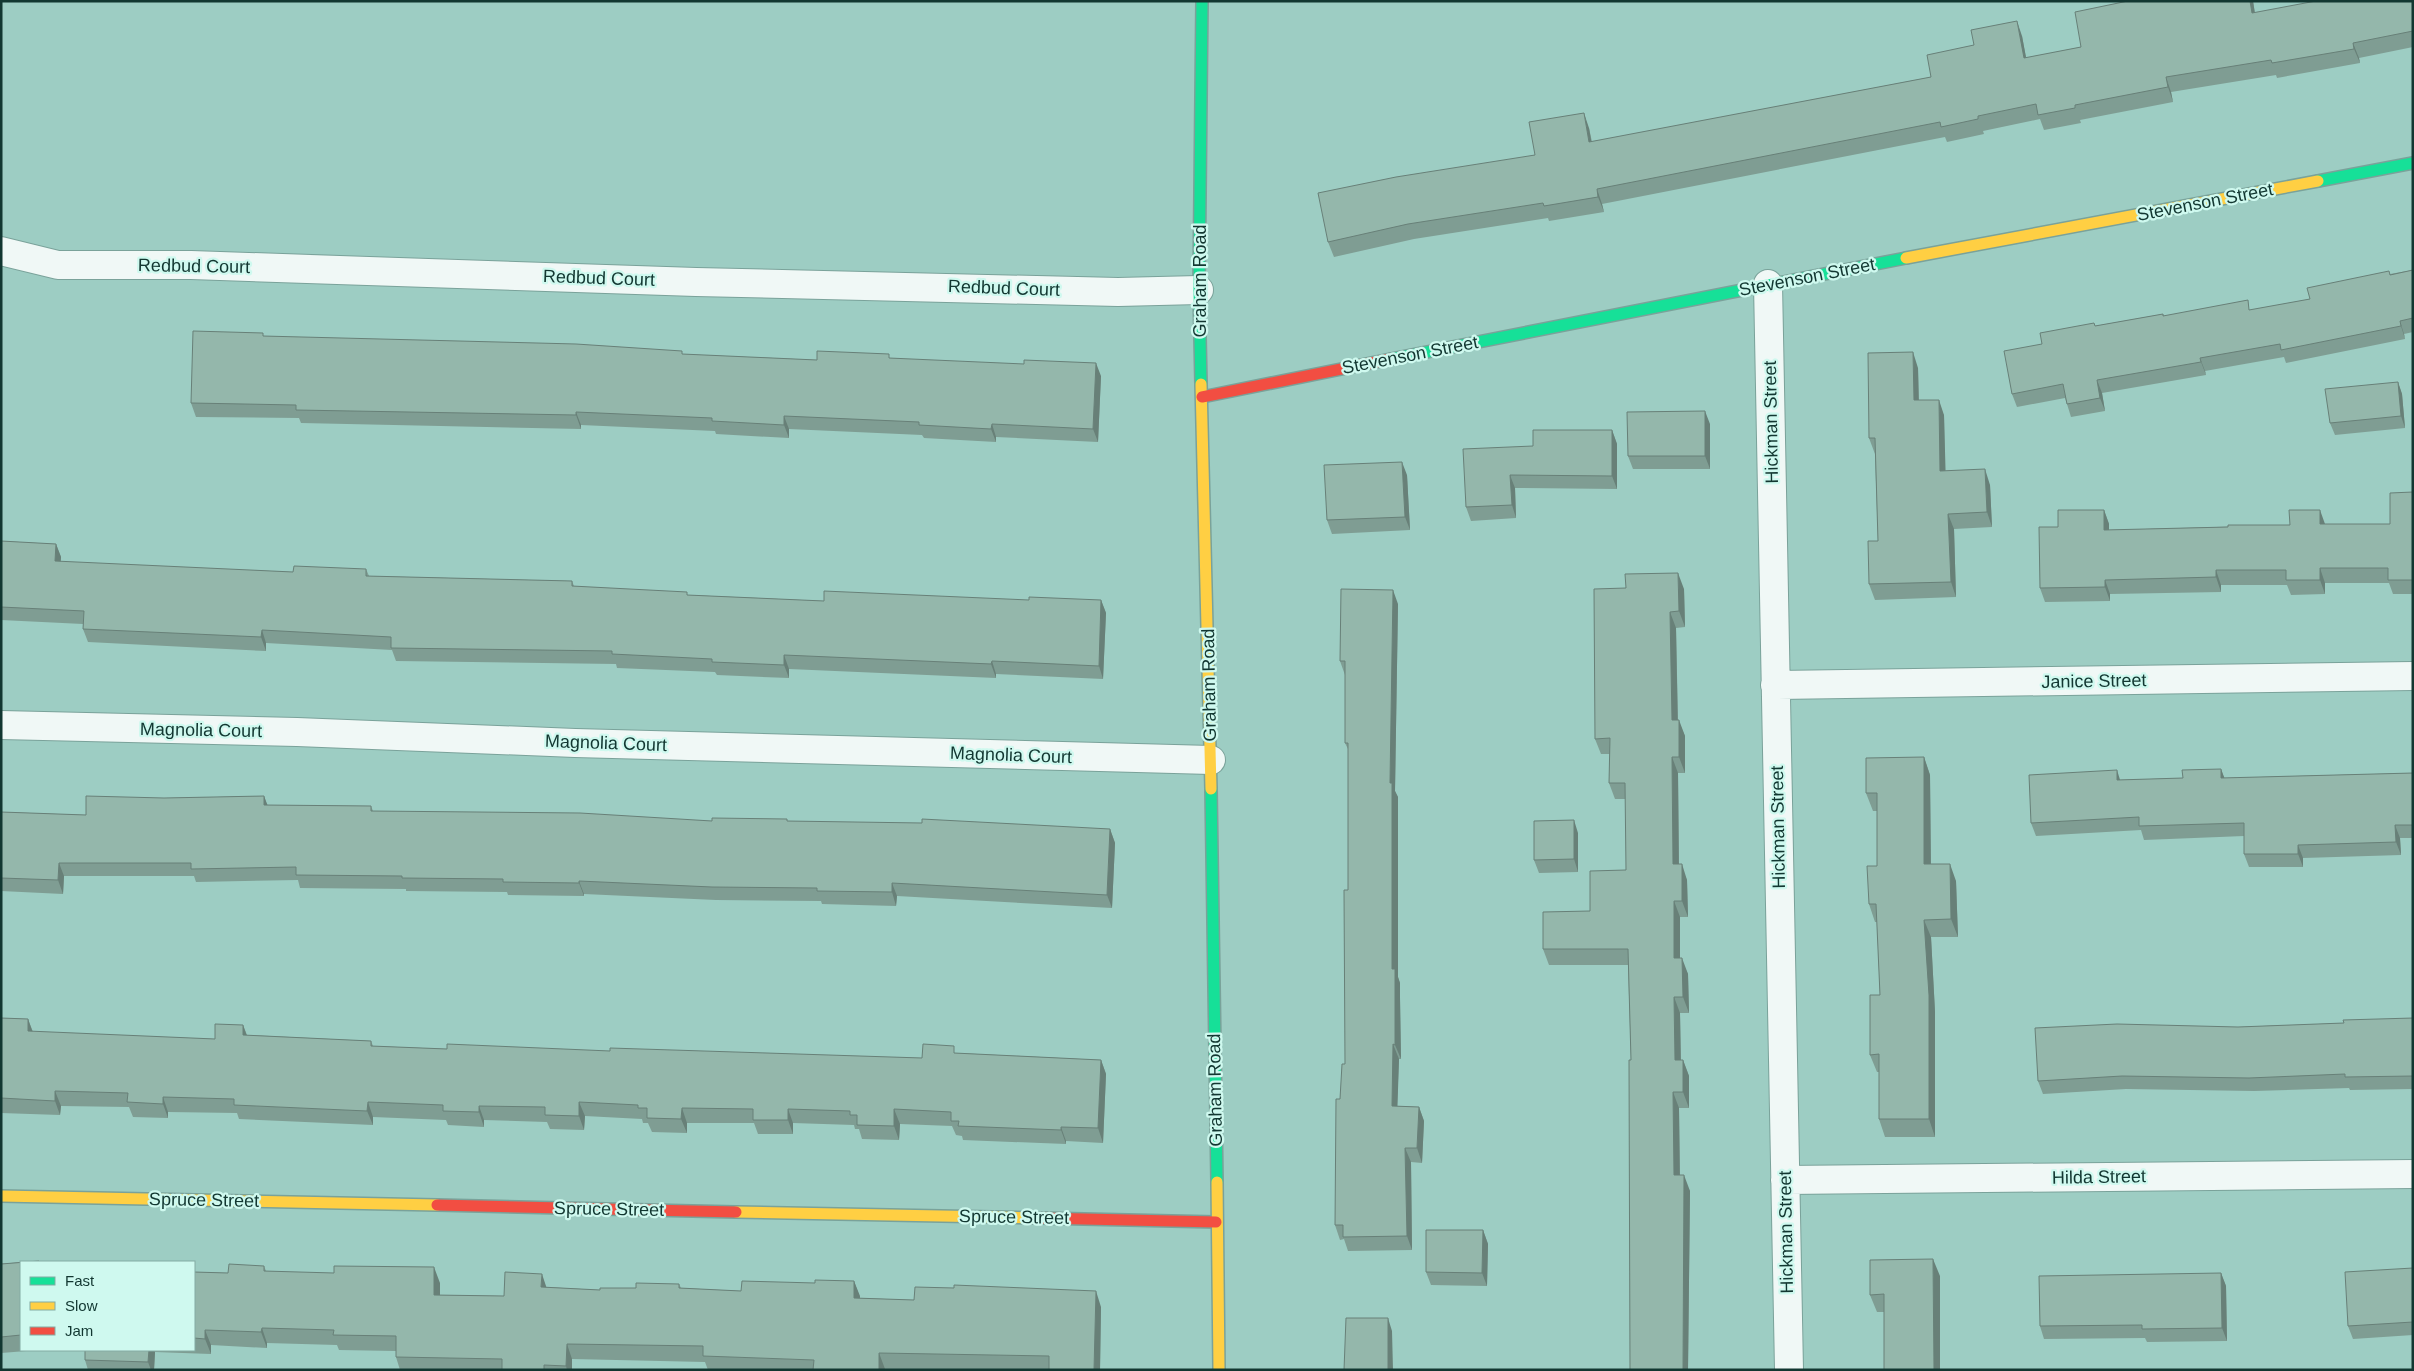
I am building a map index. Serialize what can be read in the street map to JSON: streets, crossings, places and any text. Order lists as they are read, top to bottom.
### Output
{
  "streets": {
    "street": [
      "Stevenson Street",
      "Redbud Court",
      "Graham Road",
      "Hickman Street",
      "Janice Street",
      "Magnolia Court",
      "Hilda Street",
      "Spruce Street"
    ]
  },
  "crossings": [
    ["Stevenson Street", "Graham Road"],
    ["Stevenson Street", "Hickman Street"],
    ["Redbud Court", "Graham Road"],
    ["Graham Road", "Magnolia Court"],
    ["Graham Road", "Spruce Street"],
    ["Hickman Street", "Janice Street"],
    ["Hickman Street", "Hilda Street"]
  ],
  "legend": ["Fast", "Slow", "Jam"]
}
